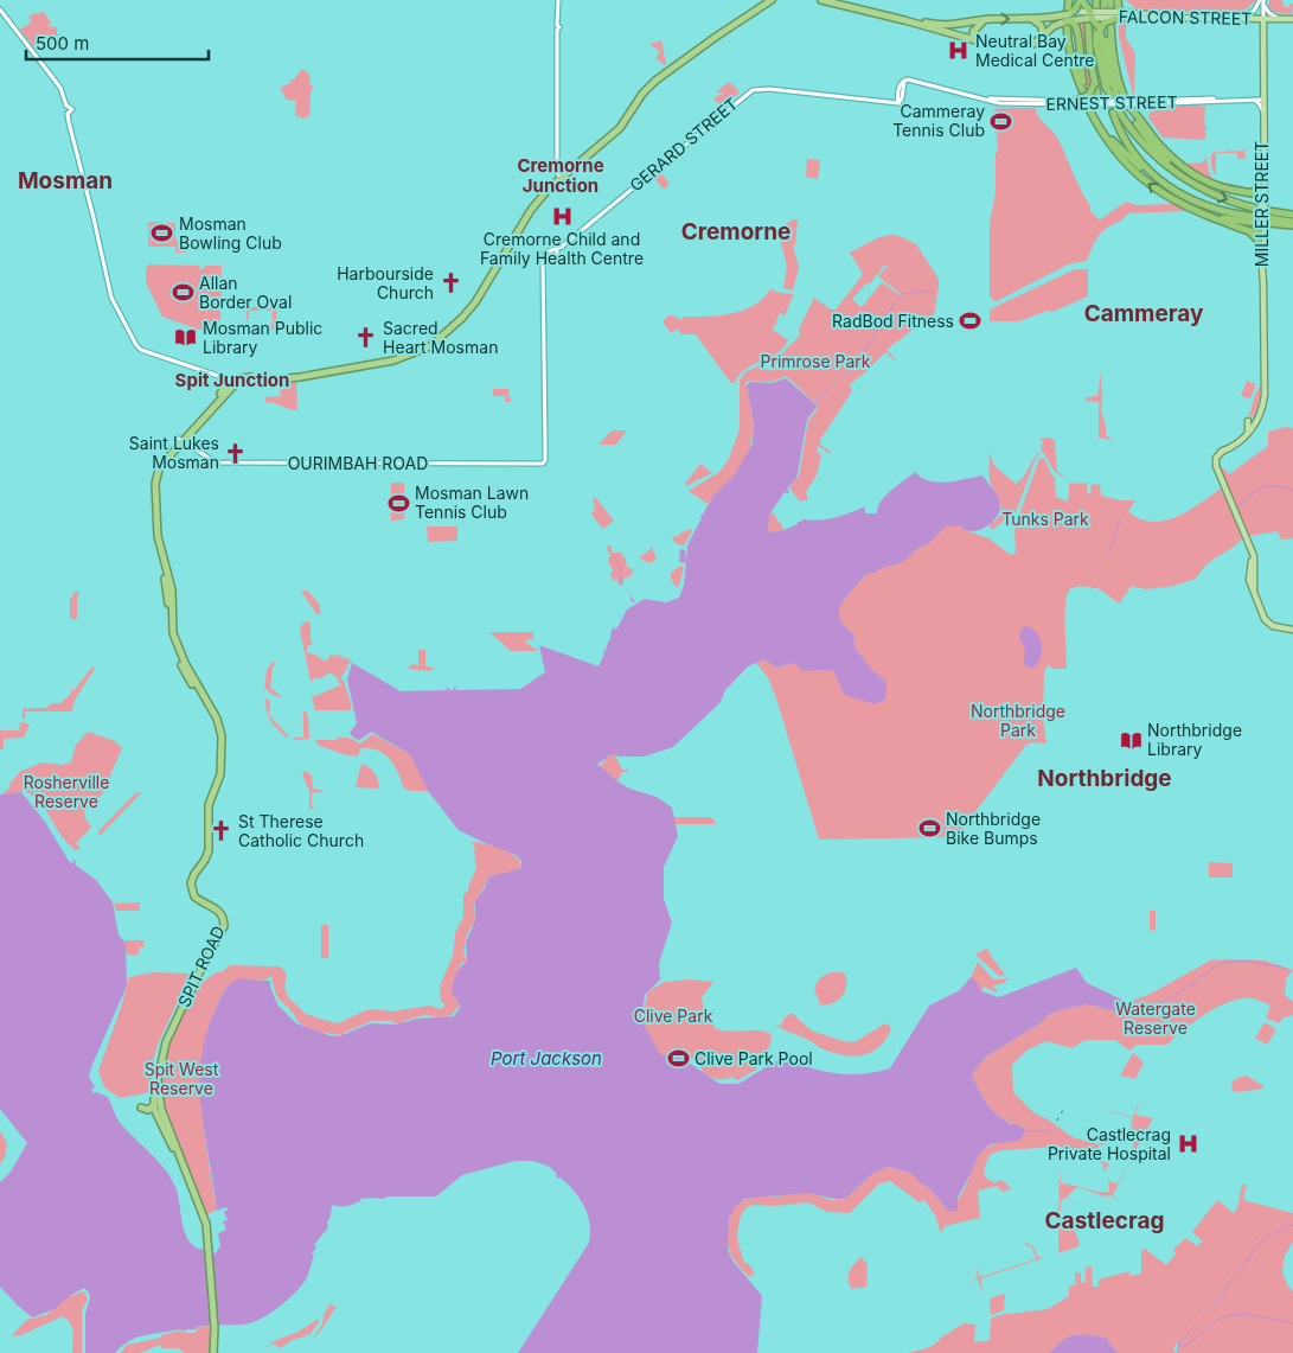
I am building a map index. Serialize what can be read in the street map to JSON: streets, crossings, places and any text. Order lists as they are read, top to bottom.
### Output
{
  "streets": {
    "highway": ["FALCON STREET", "SPIT ROAD"],
    "main road": [
      "ERNEST STREET",
      "GERARD STREET",
      "MILLER STREET",
      "OURIMBAH ROAD"
    ]
  },
  "crossings": [
    ["FALCON STREET", "MILLER STREET"],
    ["ERNEST STREET", "MILLER STREET"],
    ["GERARD STREET", "OURIMBAH ROAD"],
    ["OURIMBAH ROAD", "SPIT ROAD"]
  ],
  "districts": [
    "Cremorne Junction",
    "Mosman",
    "Cremorne",
    "Cammeray",
    "Spit Junction",
    "Northbridge",
    "Castlecrag"
  ],
  "water": ["Port Jackson"],
  "parks": [
    "Primrose Park",
    "Tunks Park",
    "Northbridge Park",
    "Rosherville Reserve",
    "Watergate Reserve",
    "Clive Park",
    "Spit West Reserve"
  ],
  "places": {
    "hospital": ["Neutral Bay Medical Centre", "Cremorne Child and Family Health Centre", "Castlecrag Private Hospital"],
    "sports": [
      "Cammeray Tennis Club",
      "Mosman Bowling Club",
      "Allan Border Oval",
      "RadBod Fitness",
      "Mosman Lawn Tennis Club",
      "Northbridge Bike Bumps",
      "Clive Park Pool"
    ],
    "church": [
      "Harbourside Church",
      "Sacred Heart Mosman",
      "Saint Lukes Mosman",
      "St Therese Catholic Church"
    ],
    "library": ["Mosman Public Library", "Northbridge Library"]
  },
  "scale_bar": "500 m"
}
